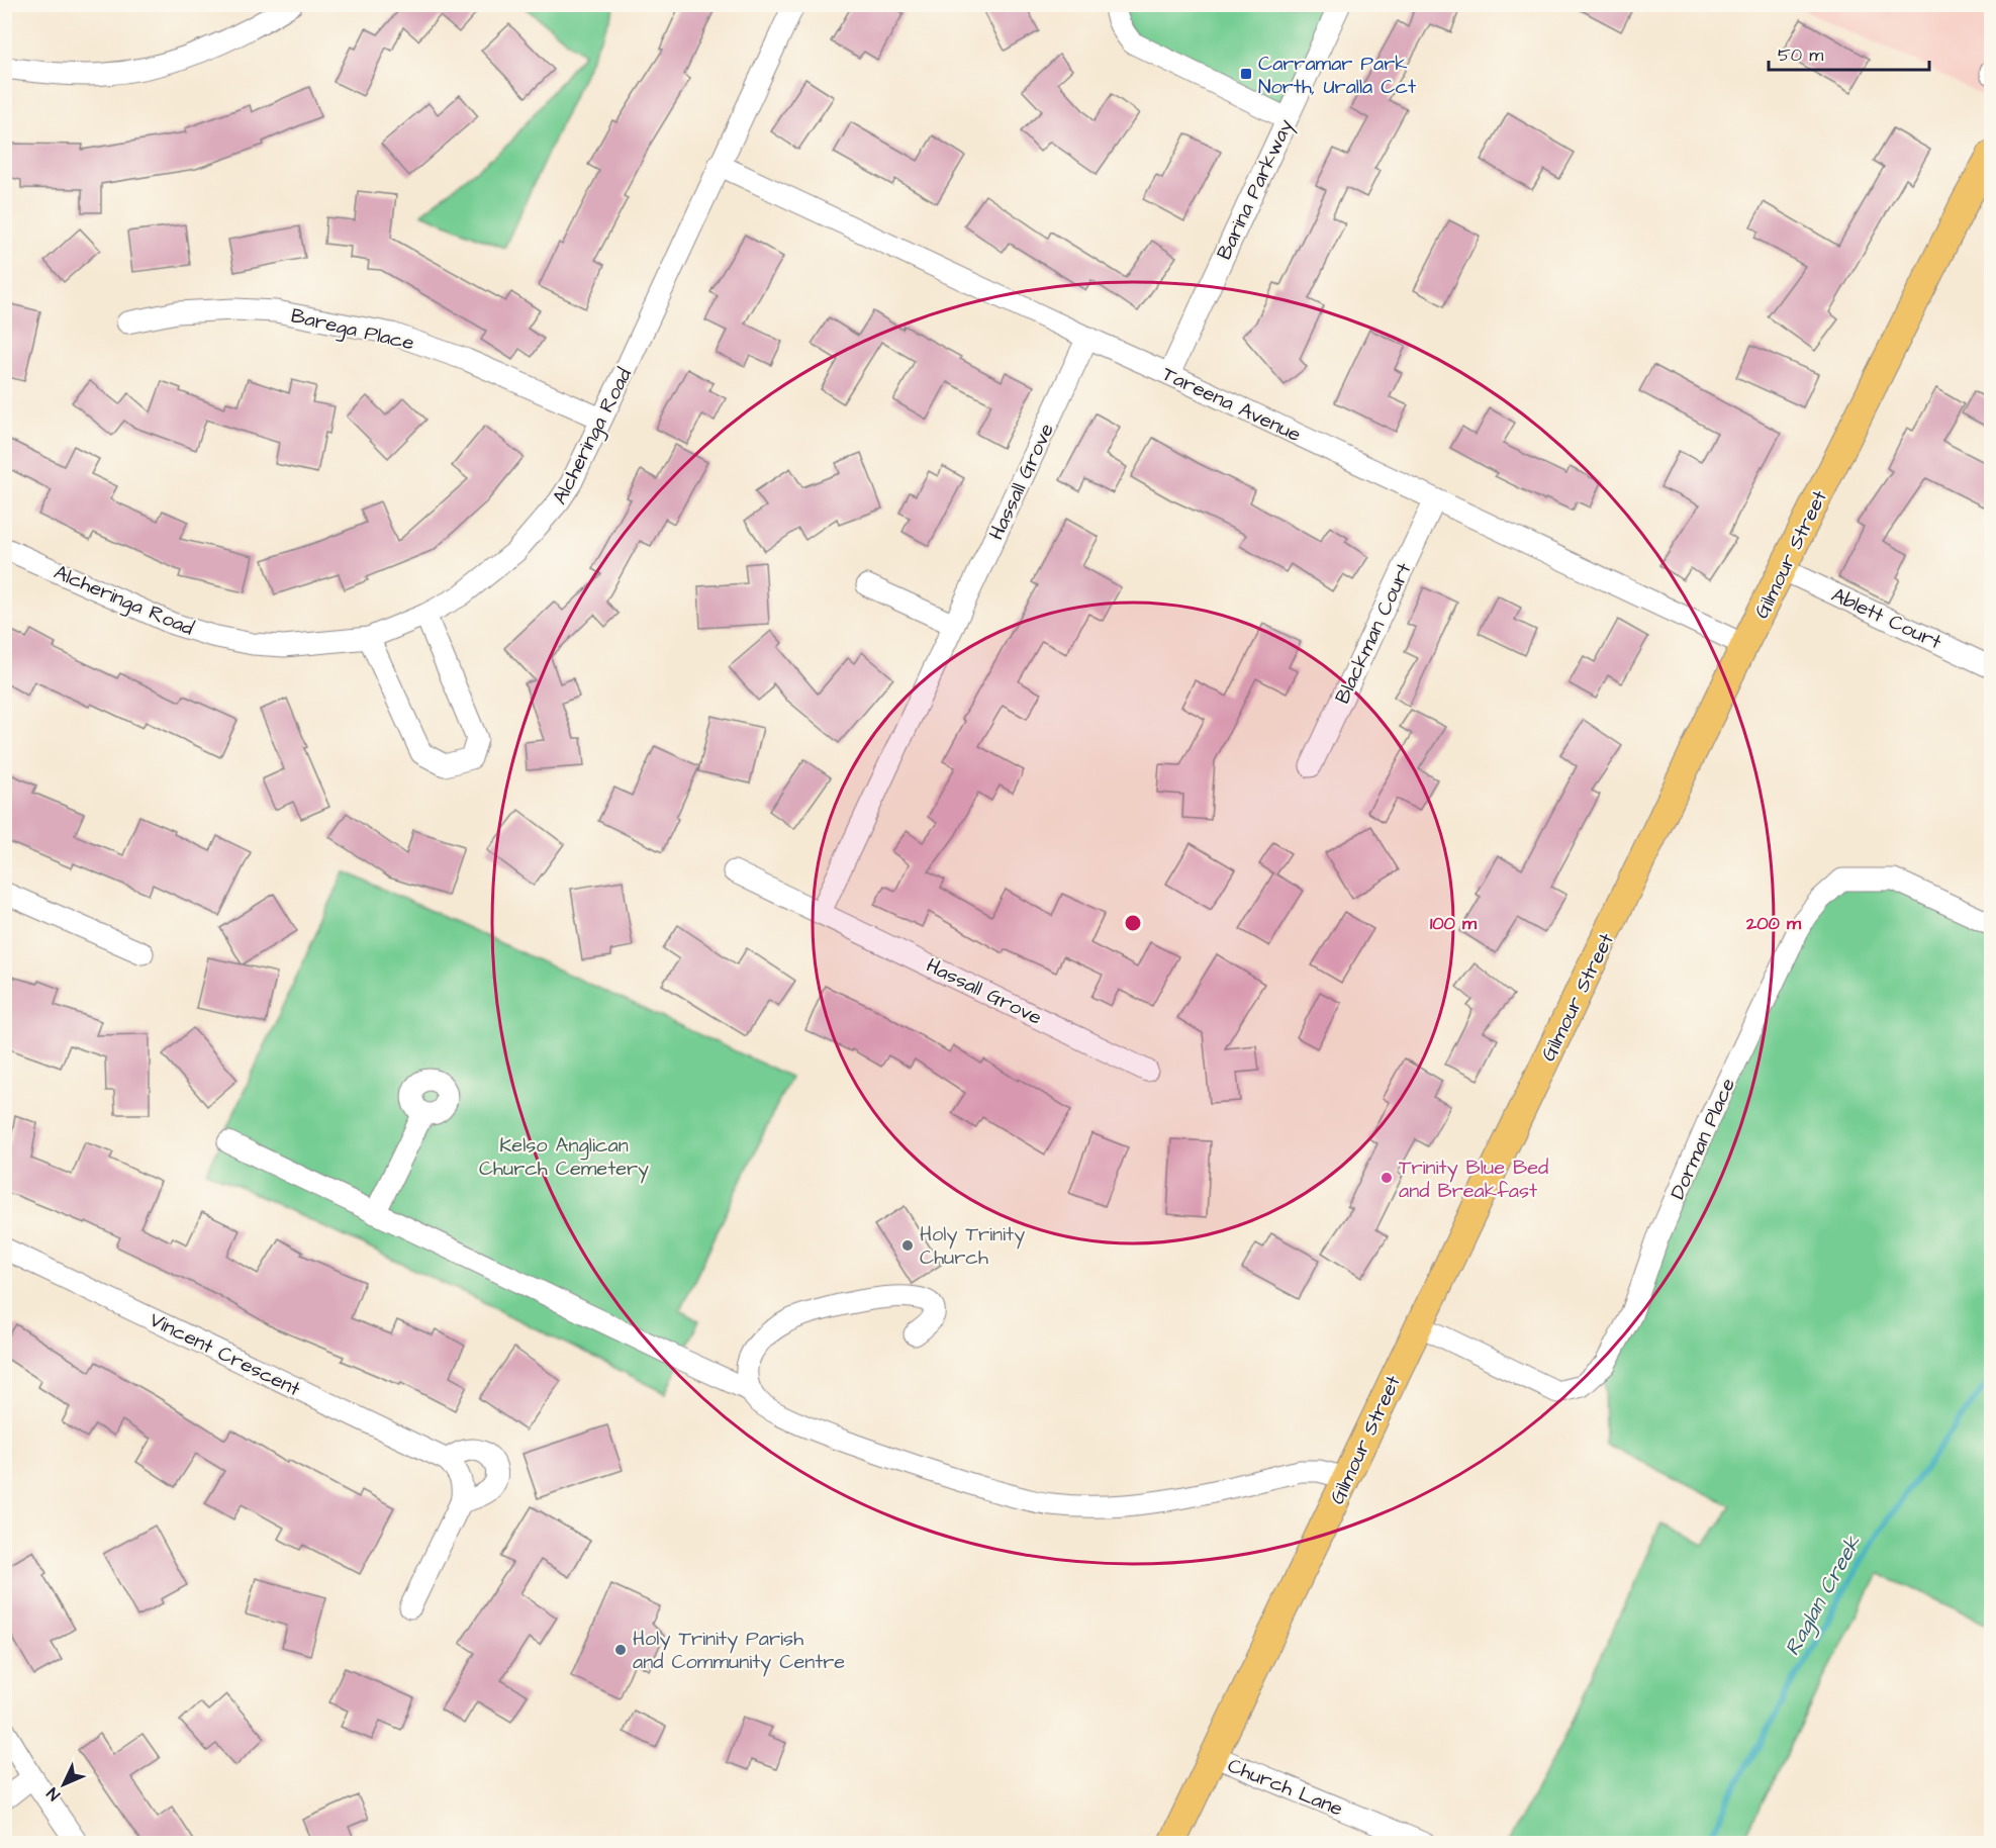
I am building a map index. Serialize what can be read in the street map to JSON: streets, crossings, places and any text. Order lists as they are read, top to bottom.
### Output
{
  "streets": {
    "main road": ["Gilmour Street"],
    "street": [
      "Barina Parkway",
      "Barega Place",
      "Tareena Avenue",
      "Alcheringa Road",
      "Hassall Grove",
      "Ablett Court",
      "Blackman Court",
      "Dorman Place",
      "Vincent Crescent",
      "Church Lane"
    ]
  },
  "crossings": [
    ["Barina Parkway", "Tareena Avenue"],
    ["Barega Place", "Alcheringa Road"],
    ["Tareena Avenue", "Alcheringa Road"],
    ["Tareena Avenue", "Hassall Grove"],
    ["Tareena Avenue", "Gilmour Street"],
    ["Tareena Avenue", "Blackman Court"],
    ["Gilmour Street", "Ablett Court"],
    ["Gilmour Street", "Dorman Place"],
    ["Gilmour Street", "Church Lane"]
  ],
  "water": ["Raglan Creek"],
  "parks": ["Kelso Anglican Church Cemetery"],
  "places": {
    "transit": ["Carramar Park North, Uralla Cct"],
    "other": ["Trinity Blue Bed and Breakfast", "Holy Trinity Church", "Holy Trinity Parish and Community Centre"]
  },
  "scale_bar": "50 m",
  "north": "bottom left",
  "rings": ["100 m", "200 m"]
}
